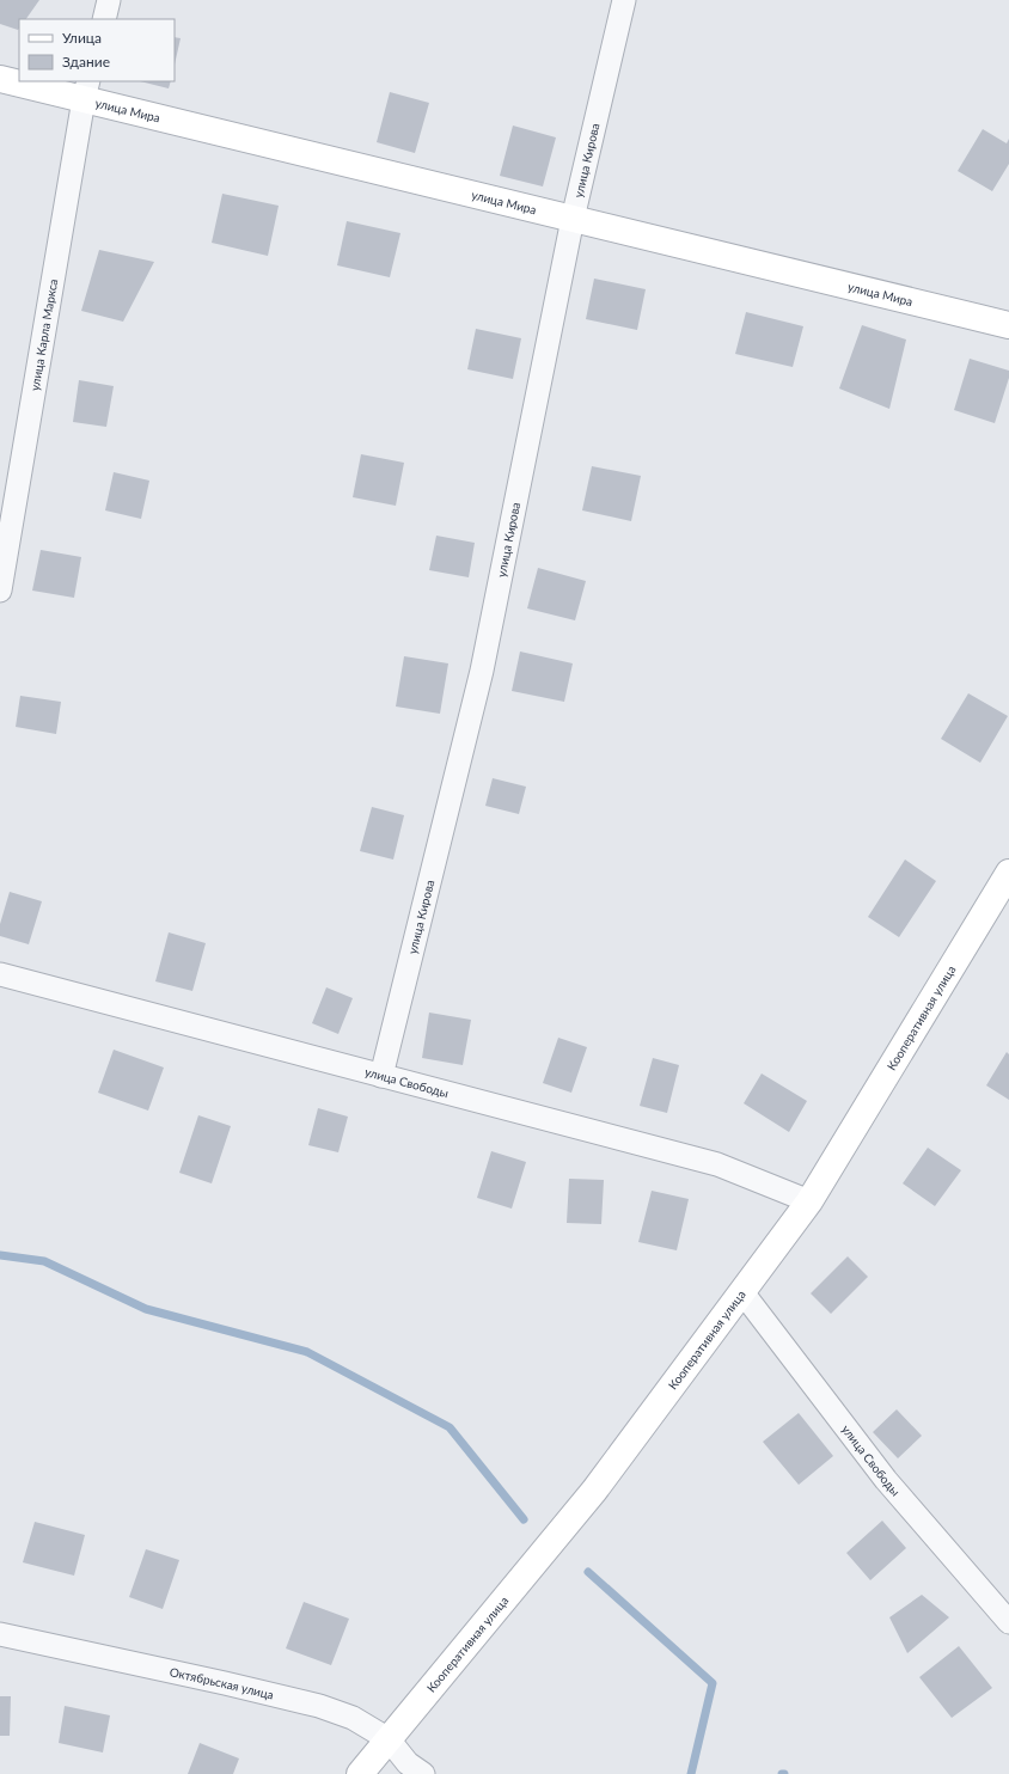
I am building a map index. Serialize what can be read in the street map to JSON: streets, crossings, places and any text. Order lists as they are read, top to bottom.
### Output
{
  "streets": {
    "main road": ["улица Мира", "Кооперативная улица"],
    "street": [
      "улица Кирова",
      "улица Карла Маркса",
      "улица Свободы",
      "Октябрьская улица"
    ]
  },
  "crossings": [
    ["улица Мира", "улица Кирова"],
    ["улица Мира", "улица Карла Маркса"],
    ["улица Кирова", "улица Свободы"],
    ["Кооперативная улица", "улица Свободы"],
    ["Кооперативная улица", "Октябрьская улица"]
  ],
  "legend": ["Улица", "Здание"]
}
